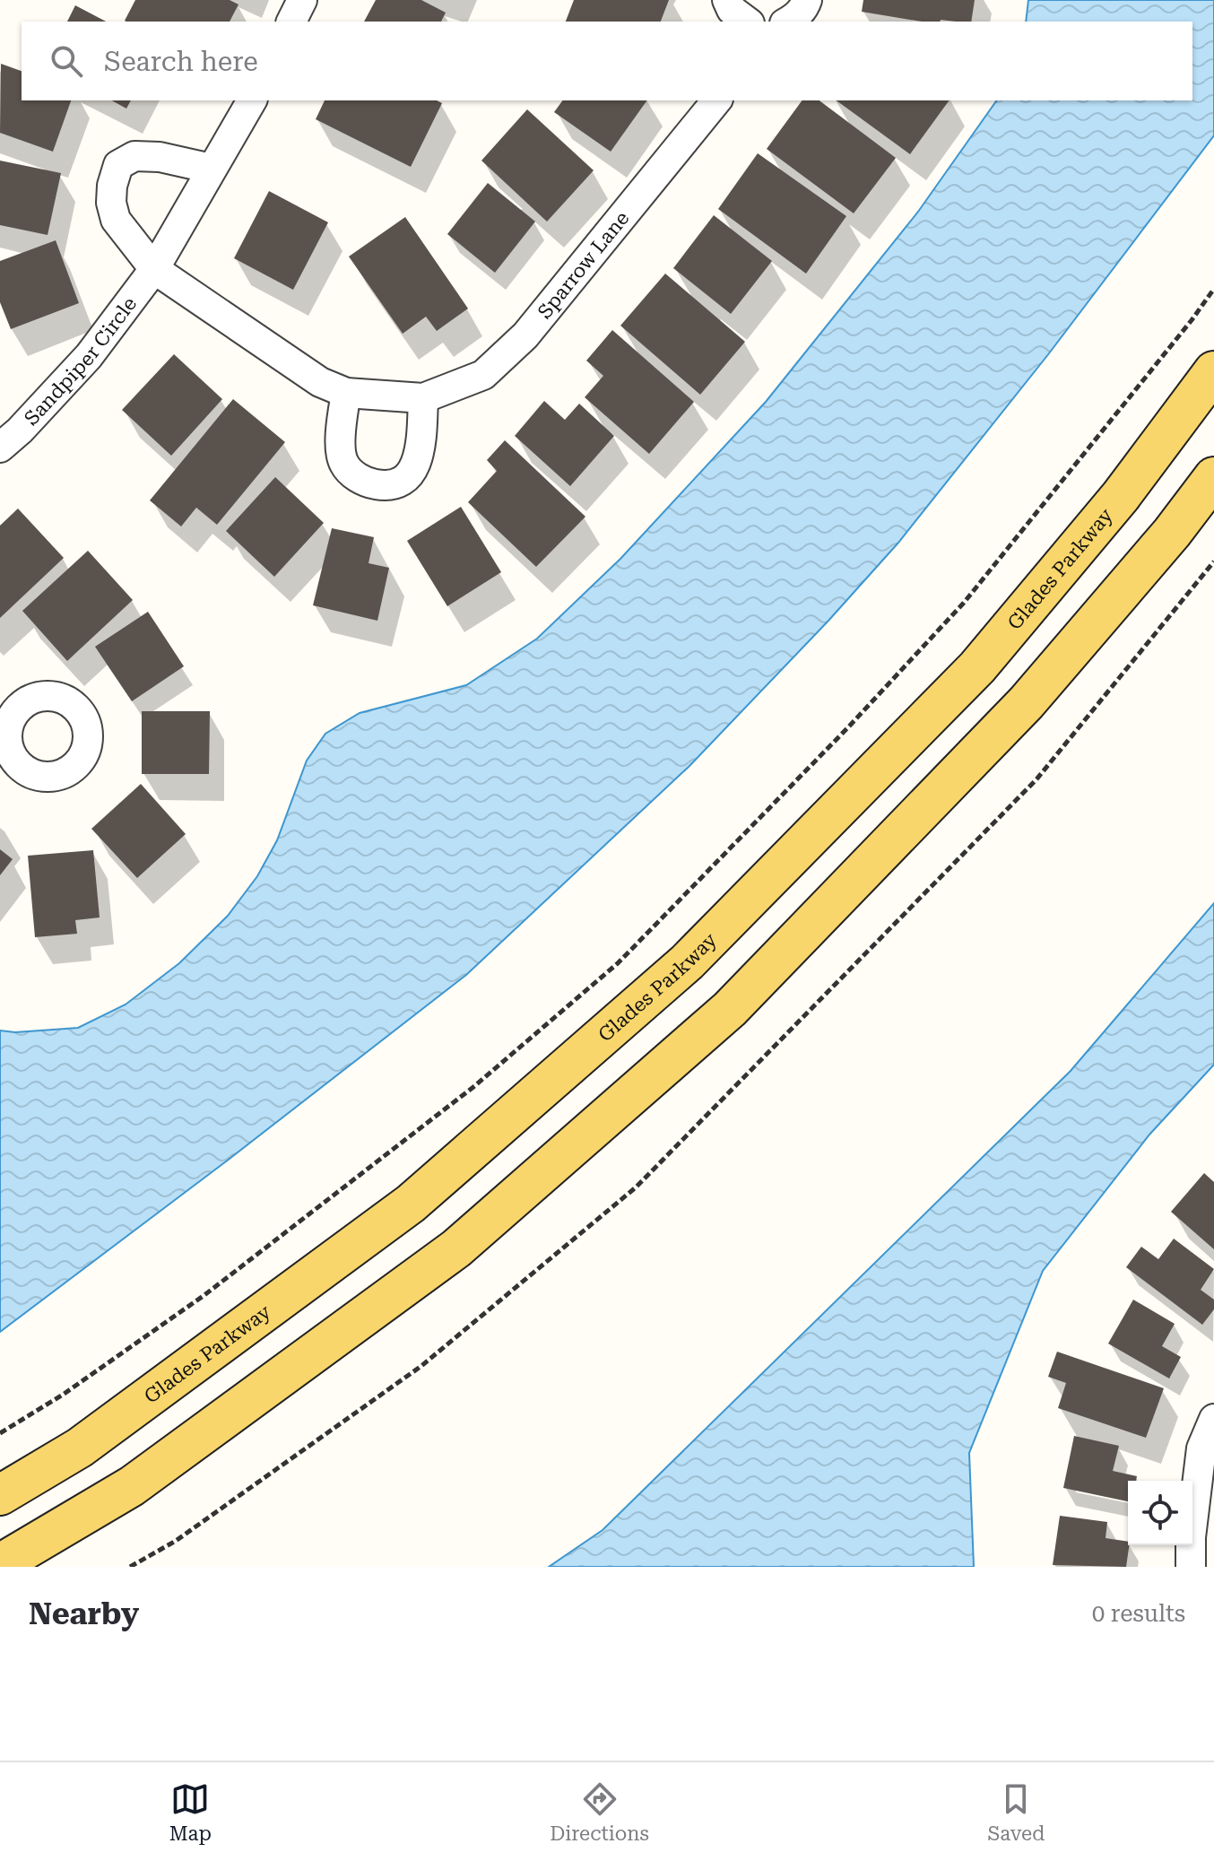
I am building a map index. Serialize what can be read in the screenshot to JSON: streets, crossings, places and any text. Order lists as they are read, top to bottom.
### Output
{
  "streets": {
    "main road": ["Glades Parkway"],
    "street": ["Sparrow Lane", "Sandpiper Circle"]
  },
  "crossings": [
    ["Sparrow Lane", "Sandpiper Circle"]
  ],
  "page": {
    "search": "Search here",
    "heading": ["Nearby", "0 results"],
    "nav": ["Map", "Directions", "Saved"]
  }
}
